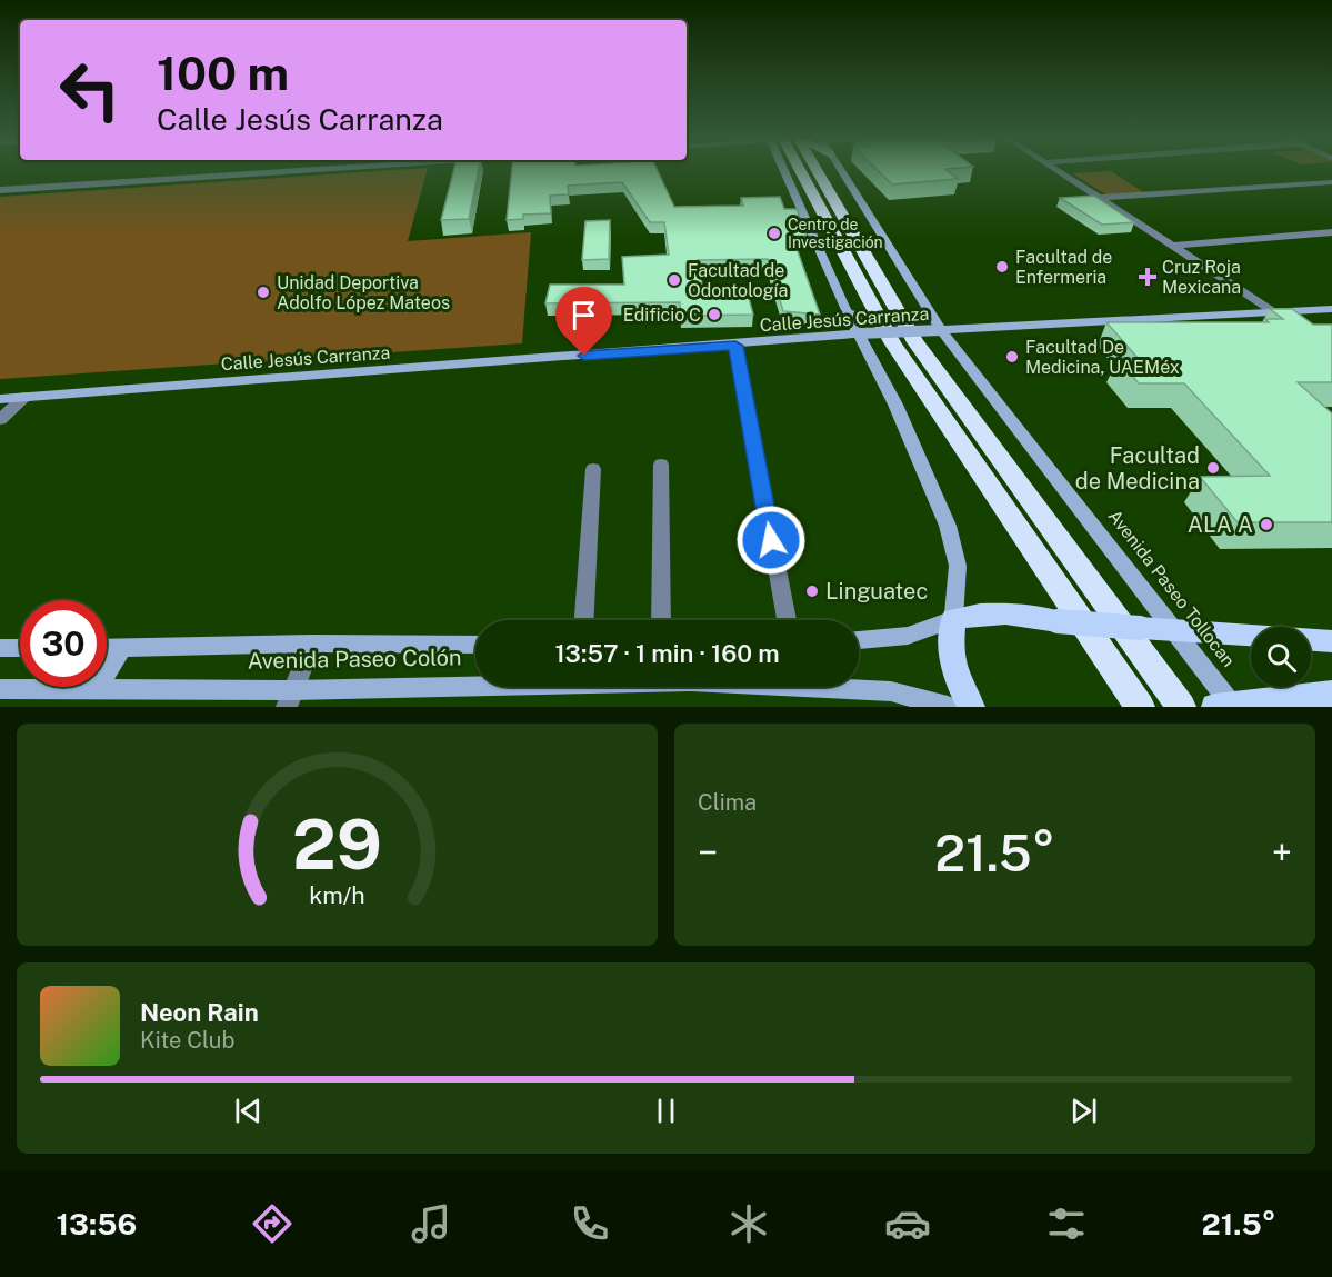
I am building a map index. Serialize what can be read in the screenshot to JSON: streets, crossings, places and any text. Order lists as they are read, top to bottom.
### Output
{
  "streets": {
    "main road": ["Calle Jesús Carranza", "Avenida Paseo Tollocan", "Avenida Paseo Colón"]
  },
  "crossings": [
    ["Calle Jesús Carranza", "Avenida Paseo Tollocan"]
  ],
  "places": {
    "other": [
      "Centro de Investigación",
      "Facultad de Enfermeria",
      "Facultad de Odontología",
      "Unidad Deportiva Adolfo López Mateos",
      "Edificio C",
      "Facultad De Medicina, UAEMéx",
      "Facultad de Medicina",
      "ALA A",
      "Linguatec"
    ],
    "health": ["Cruz Roja Mexicana"]
  },
  "page": {
    "turn": ["100 m", "Calle Jesús Carranza"],
    "limit": "30",
    "trip": "13:57 · 1 min · 160 m",
    "tile": "Clima",
    "heat": ["−", "21.5°", "+"],
    "song": ["Neon Rain", "Kite Club"],
    "tabs": ["13:56", "21.5°"],
    "gauge": ["29", "km/h"]
  }
}
